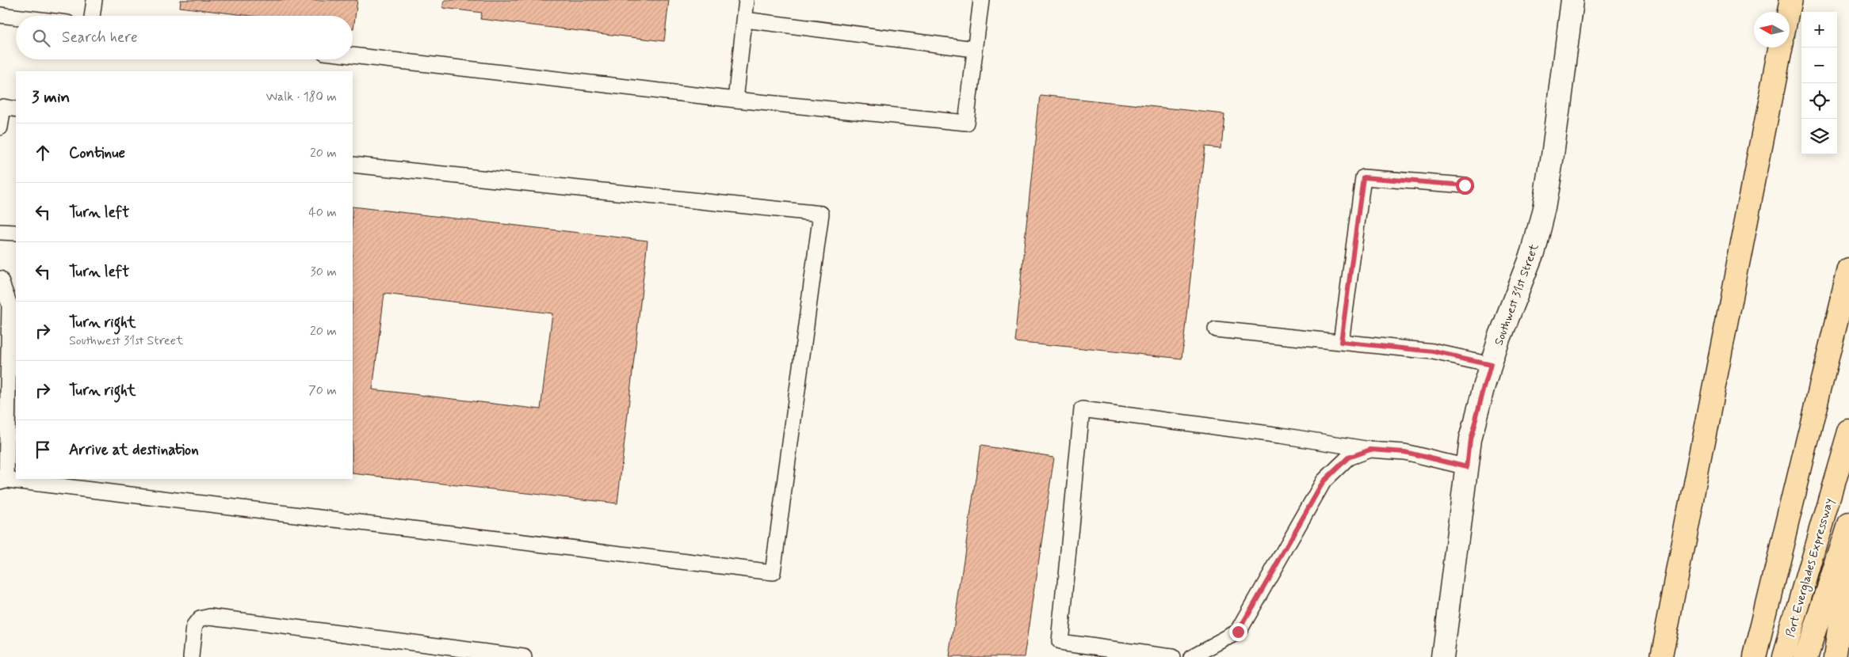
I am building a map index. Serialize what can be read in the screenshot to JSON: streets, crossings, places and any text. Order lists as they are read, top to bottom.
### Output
{
  "streets": {
    "highway": ["Port Everglades Expressway"],
    "street": ["Southwest 31st Street"]
  },
  "north": "left",
  "page": {
    "map_buttons": ["+", "−"],
    "search": "Search here",
    "heading": ["3 min", "Walk · 180 m"],
    "list": [
      ["Continue", "20 m"],
      ["Turn left", "40 m"],
      ["Turn left", "30 m"],
      ["Turn right", "Southwest 31st Street", "20 m"],
      ["Turn right", "70 m"],
      "Arrive at destination"
    ]
  }
}
